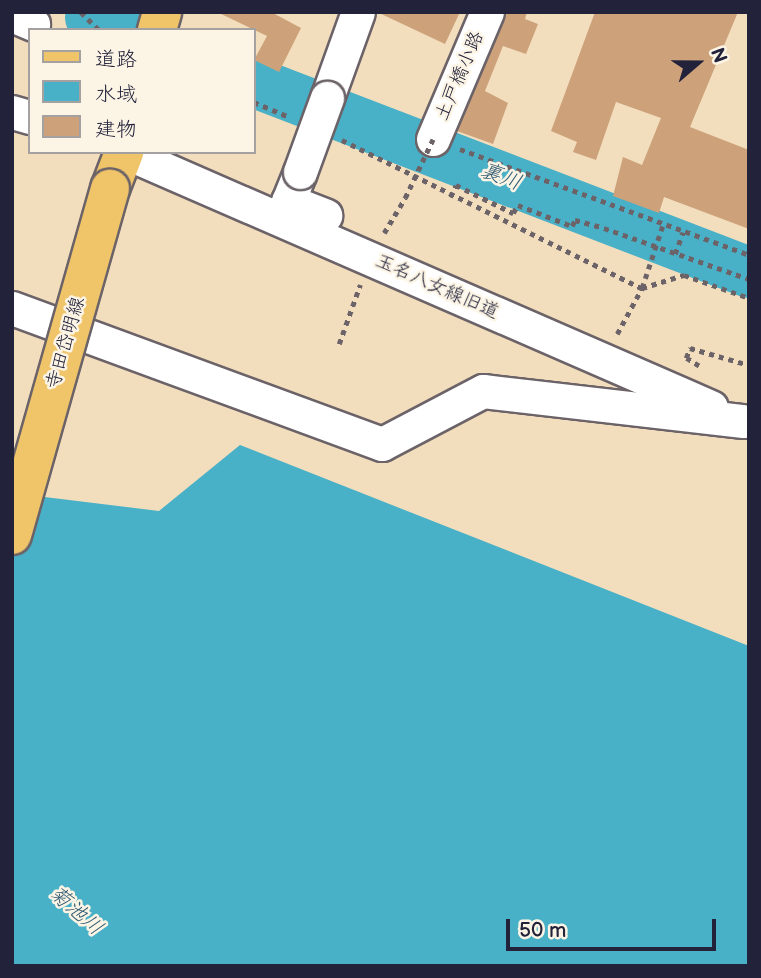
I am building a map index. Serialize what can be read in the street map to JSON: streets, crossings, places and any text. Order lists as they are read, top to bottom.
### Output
{
  "streets": {
    "main road": ["寺田岱明線"],
    "street": ["土戸橋小路", "玉名八女線旧道"]
  },
  "water": ["裏川", "菊池川"],
  "legend": ["道路", "水域", "建物"],
  "scale_bar": "50 m",
  "north": "right"
}
